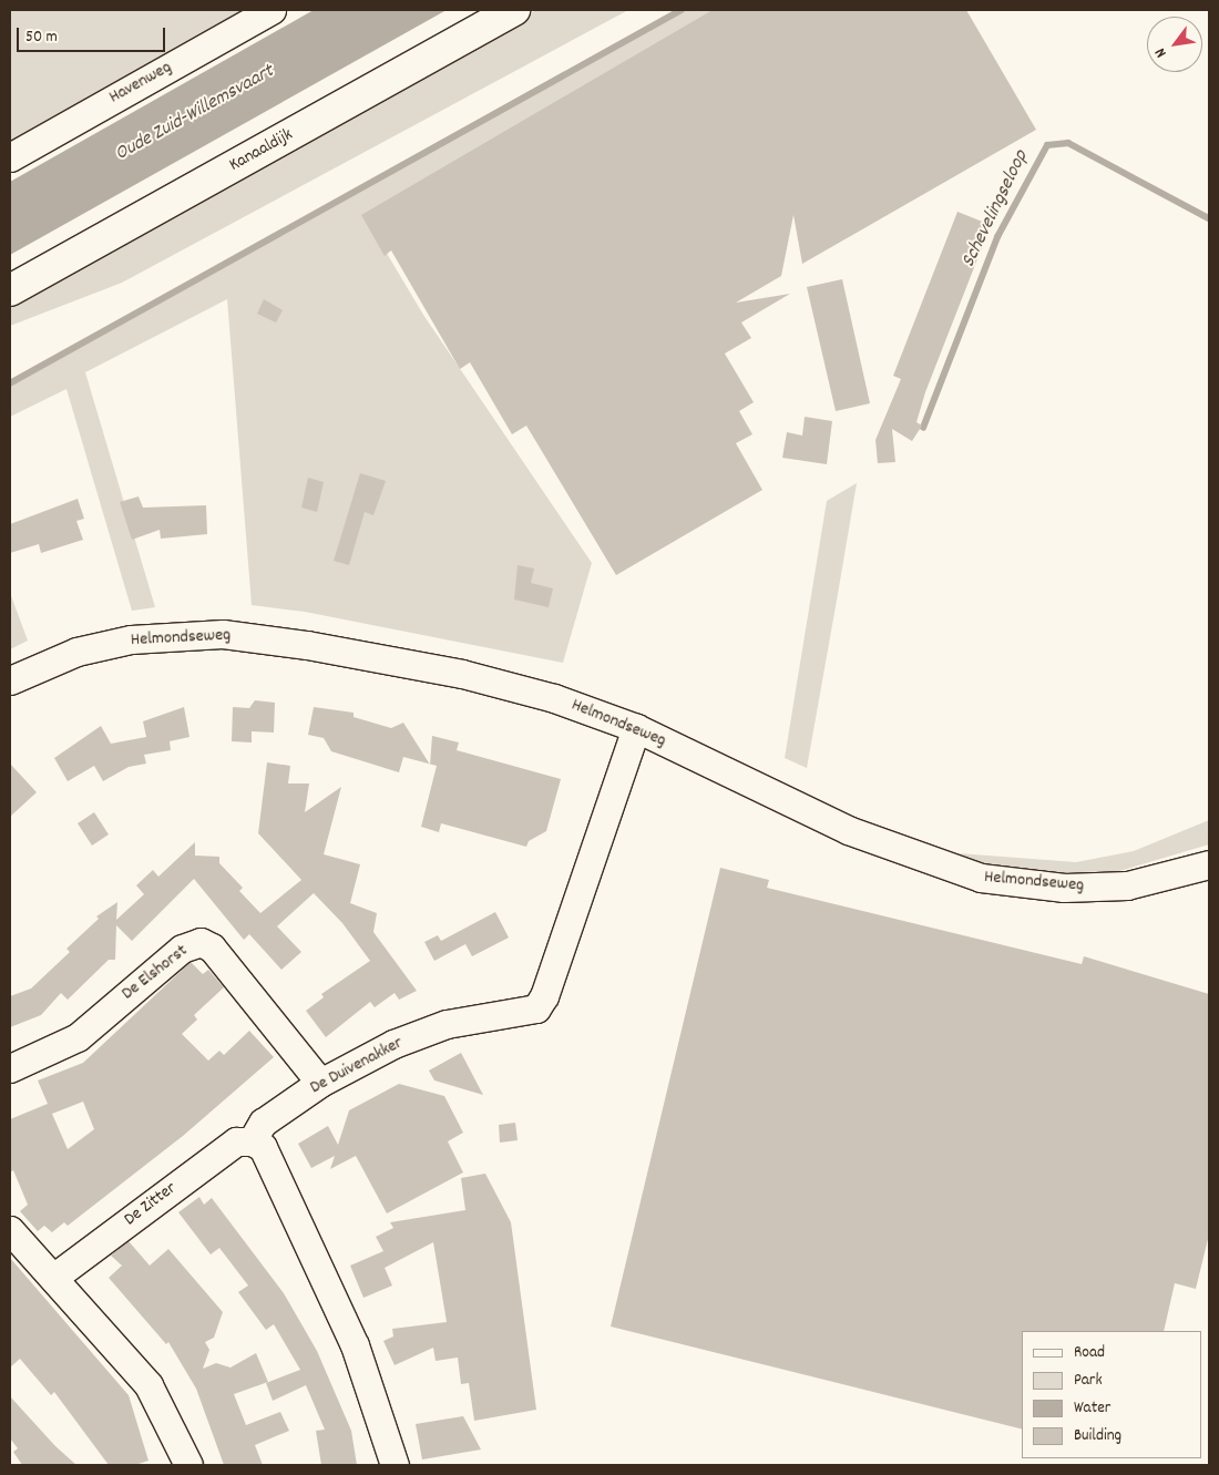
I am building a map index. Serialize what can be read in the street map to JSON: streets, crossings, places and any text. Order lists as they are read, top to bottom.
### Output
{
  "streets": {
    "main road": ["Kanaaldijk"],
    "street": [
      "Havenweg",
      "Helmondseweg",
      "De Elshorst",
      "De Duivenakker",
      "De Zitter"
    ]
  },
  "crossings": [
    ["Helmondseweg", "De Duivenakker"],
    ["De Elshorst", "De Duivenakker"],
    ["De Duivenakker", "De Zitter"]
  ],
  "water": ["Oude Zuid-Willemsvaart", "Schevelingseloop"],
  "legend": [
    "Road",
    "Park",
    "Water",
    "Building"
  ],
  "scale_bar": "50 m",
  "north": "bottom left"
}
